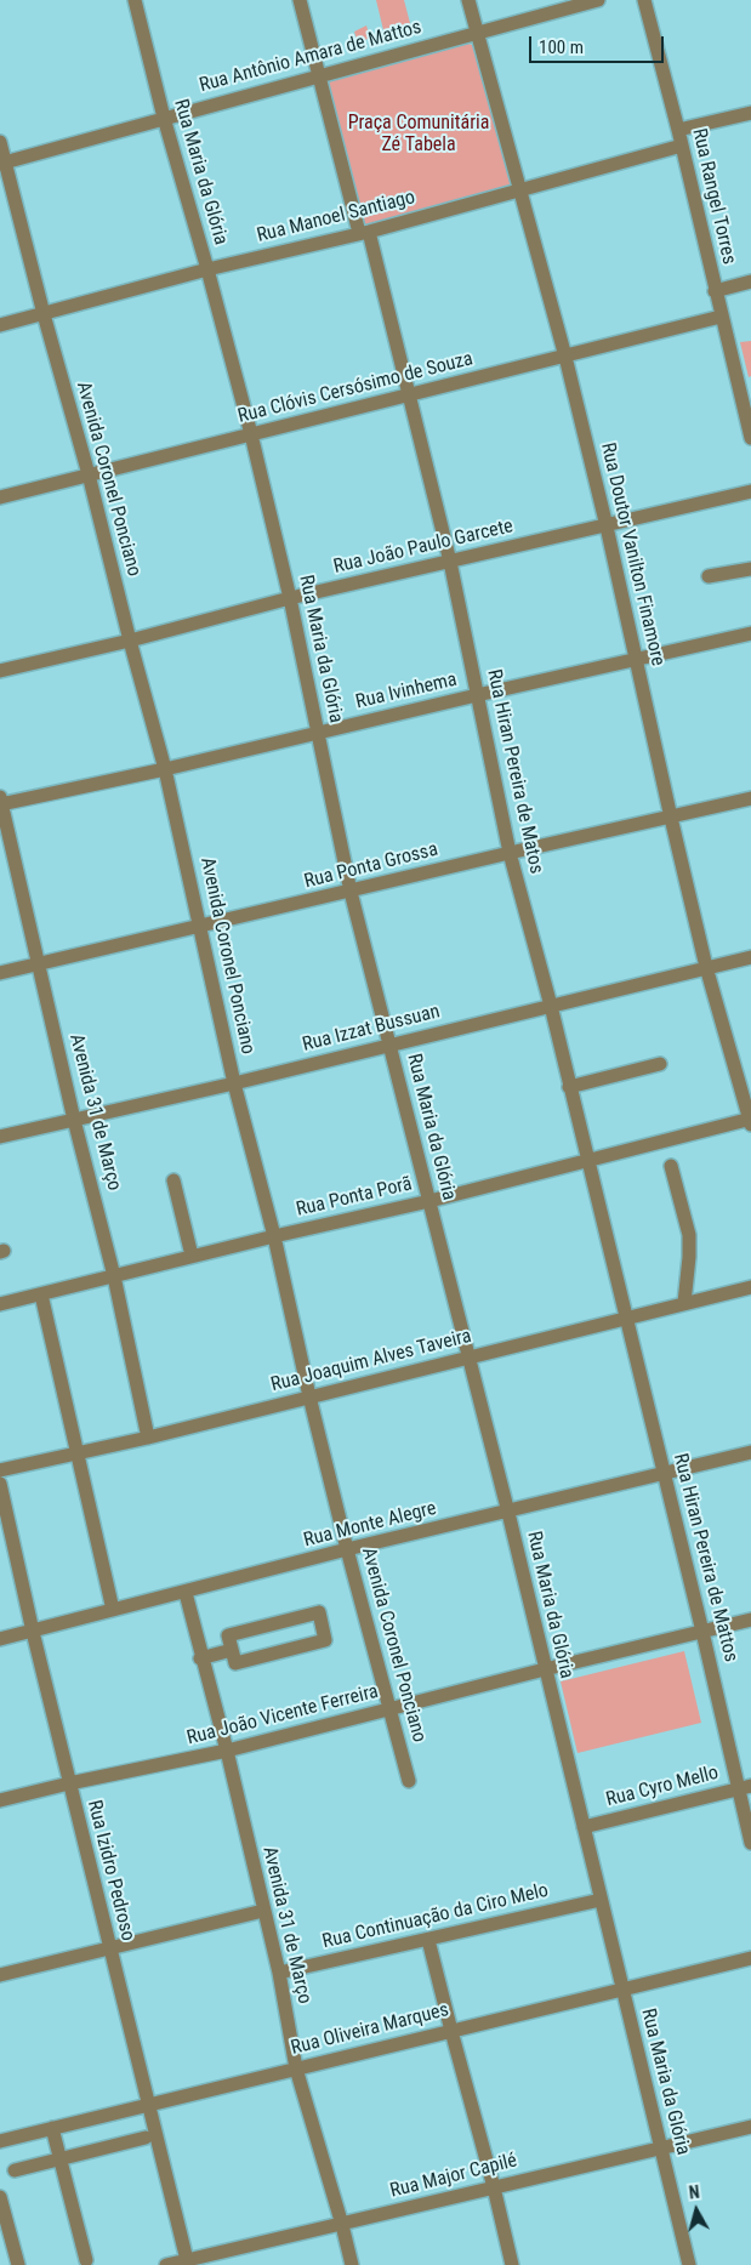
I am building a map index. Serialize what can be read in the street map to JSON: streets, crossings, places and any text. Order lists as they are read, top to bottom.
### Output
{
  "streets": {
    "street": [
      "Rua Antônio Amara de Mattos",
      "Rua Maria da Glória",
      "Rua Rangel Torres",
      "Rua Manoel Santiago",
      "Rua Clóvis Cersósimo de Souza",
      "Avenida Coronel Ponciano",
      "Rua João Paulo Garcete",
      "Rua Doutor Vanilton Finamore",
      "Rua Ivinhema",
      "Rua Hiran Pereira de Matos",
      "Rua Ponta Grossa",
      "Rua Izzat Bussuan",
      "Avenida 31 de Março",
      "Rua Ponta Porã",
      "Rua Joaquim Alves Taveira",
      "Rua Monte Alegre",
      "Rua Hiran Pereira de Mattos",
      "Rua João Vicente Ferreira",
      "Rua Cyro Mello",
      "Rua Izidro Pedroso",
      "Rua Continuação da Ciro Melo",
      "Rua Oliveira Marques",
      "Rua Major Capilé"
    ]
  },
  "crossings": [
    ["Rua Antônio Amara de Mattos", "Rua Maria da Glória"],
    ["Rua Antônio Amara de Mattos", "Avenida Coronel Ponciano"],
    ["Rua Antônio Amara de Mattos", "Rua Doutor Vanilton Finamore"],
    ["Rua Antônio Amara de Mattos", "Rua Hiran Pereira de Matos"],
    ["Rua Maria da Glória", "Rua Manoel Santiago"],
    ["Rua Maria da Glória", "Rua Clóvis Cersósimo de Souza"],
    ["Rua Maria da Glória", "Rua João Paulo Garcete"],
    ["Rua Maria da Glória", "Rua Ivinhema"],
    ["Rua Maria da Glória", "Rua Ponta Grossa"],
    ["Rua Maria da Glória", "Rua Izzat Bussuan"],
    ["Rua Maria da Glória", "Rua Ponta Porã"],
    ["Rua Maria da Glória", "Rua Joaquim Alves Taveira"],
    ["Rua Maria da Glória", "Rua Monte Alegre"],
    ["Rua Maria da Glória", "Rua João Vicente Ferreira"],
    ["Rua Maria da Glória", "Rua Cyro Mello"],
    ["Rua Maria da Glória", "Rua Continuação da Ciro Melo"],
    ["Rua Maria da Glória", "Rua Oliveira Marques"],
    ["Rua Maria da Glória", "Rua Major Capilé"],
    ["Rua Rangel Torres", "Rua Manoel Santiago"],
    ["Rua Rangel Torres", "Rua Clóvis Cersósimo de Souza"],
    ["Rua Manoel Santiago", "Avenida Coronel Ponciano"],
    ["Rua Manoel Santiago", "Rua Doutor Vanilton Finamore"],
    ["Rua Manoel Santiago", "Rua Hiran Pereira de Matos"],
    ["Rua Clóvis Cersósimo de Souza", "Avenida Coronel Ponciano"],
    ["Rua Clóvis Cersósimo de Souza", "Rua Doutor Vanilton Finamore"],
    ["Rua Clóvis Cersósimo de Souza", "Rua Hiran Pereira de Matos"],
    ["Avenida Coronel Ponciano", "Rua João Paulo Garcete"],
    ["Avenida Coronel Ponciano", "Rua Ivinhema"],
    ["Avenida Coronel Ponciano", "Rua Ponta Grossa"],
    ["Avenida Coronel Ponciano", "Rua Izzat Bussuan"],
    ["Avenida Coronel Ponciano", "Rua Ponta Porã"],
    ["Avenida Coronel Ponciano", "Rua Joaquim Alves Taveira"],
    ["Avenida Coronel Ponciano", "Rua Monte Alegre"],
    ["Avenida Coronel Ponciano", "Rua João Vicente Ferreira"],
    ["Rua João Paulo Garcete", "Rua Doutor Vanilton Finamore"],
    ["Rua João Paulo Garcete", "Rua Hiran Pereira de Matos"],
    ["Rua Doutor Vanilton Finamore", "Rua Ivinhema"],
    ["Rua Doutor Vanilton Finamore", "Rua Ponta Grossa"],
    ["Rua Doutor Vanilton Finamore", "Rua Izzat Bussuan"],
    ["Rua Doutor Vanilton Finamore", "Rua Ponta Porã"],
    ["Rua Ivinhema", "Rua Hiran Pereira de Matos"],
    ["Rua Ivinhema", "Avenida 31 de Março"],
    ["Rua Hiran Pereira de Matos", "Rua Ponta Grossa"],
    ["Rua Hiran Pereira de Matos", "Rua Izzat Bussuan"],
    ["Rua Hiran Pereira de Matos", "Rua Ponta Porã"],
    ["Rua Hiran Pereira de Matos", "Rua Joaquim Alves Taveira"],
    ["Rua Hiran Pereira de Matos", "Rua Hiran Pereira de Mattos"],
    ["Rua Ponta Grossa", "Avenida 31 de Março"],
    ["Rua Izzat Bussuan", "Avenida 31 de Março"],
    ["Avenida 31 de Março", "Rua Ponta Porã"],
    ["Avenida 31 de Março", "Rua Joaquim Alves Taveira"],
    ["Avenida 31 de Março", "Rua Monte Alegre"],
    ["Avenida 31 de Março", "Rua João Vicente Ferreira"],
    ["Avenida 31 de Março", "Rua Continuação da Ciro Melo"],
    ["Avenida 31 de Março", "Rua Oliveira Marques"],
    ["Avenida 31 de Março", "Rua Major Capilé"],
    ["Rua Joaquim Alves Taveira", "Rua Hiran Pereira de Mattos"],
    ["Rua Monte Alegre", "Rua Hiran Pereira de Mattos"],
    ["Rua Monte Alegre", "Rua Izidro Pedroso"],
    ["Rua Hiran Pereira de Mattos", "Rua João Vicente Ferreira"],
    ["Rua Hiran Pereira de Mattos", "Rua Cyro Mello"],
    ["Rua João Vicente Ferreira", "Rua Izidro Pedroso"],
    ["Rua Izidro Pedroso", "Rua Oliveira Marques"],
    ["Rua Izidro Pedroso", "Rua Major Capilé"]
  ],
  "parks": ["Praça Comunitária Zé Tabela"],
  "scale_bar": "100 m",
  "north": "top"
}
